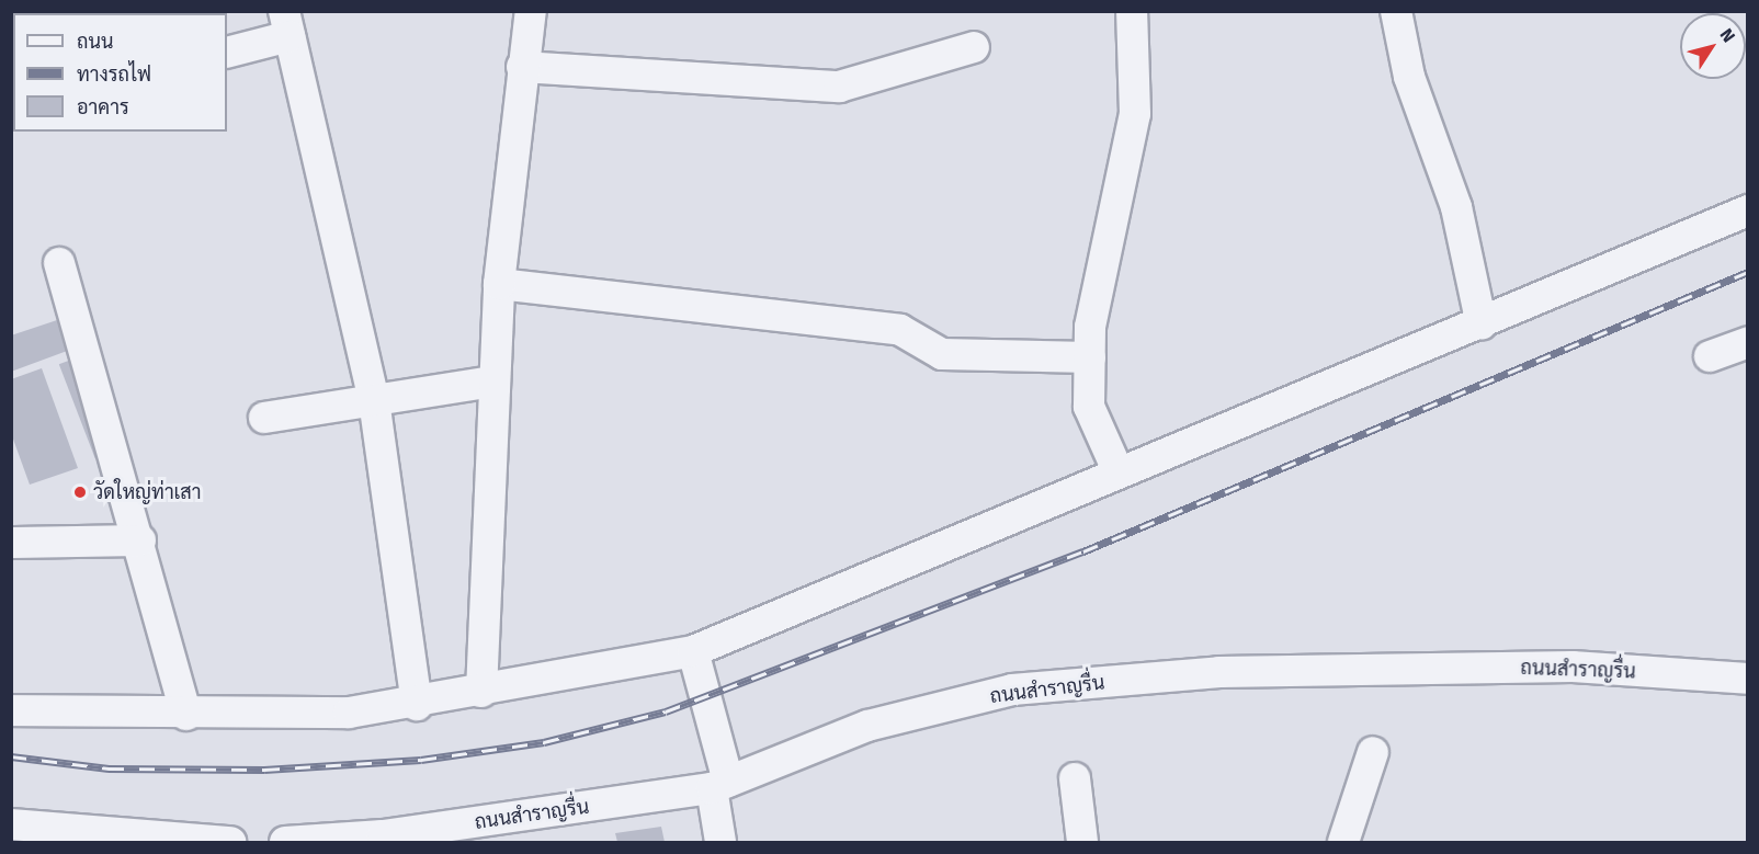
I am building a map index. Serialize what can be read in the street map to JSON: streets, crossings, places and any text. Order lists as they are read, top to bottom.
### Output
{
  "streets": {
    "street": ["ถนนสำราญรื่น"]
  },
  "places": ["วัดใหญ่ท่าเสา"],
  "legend": ["ถนน", "ทางรถไฟ", "อาคาร"],
  "north": "top right"
}
